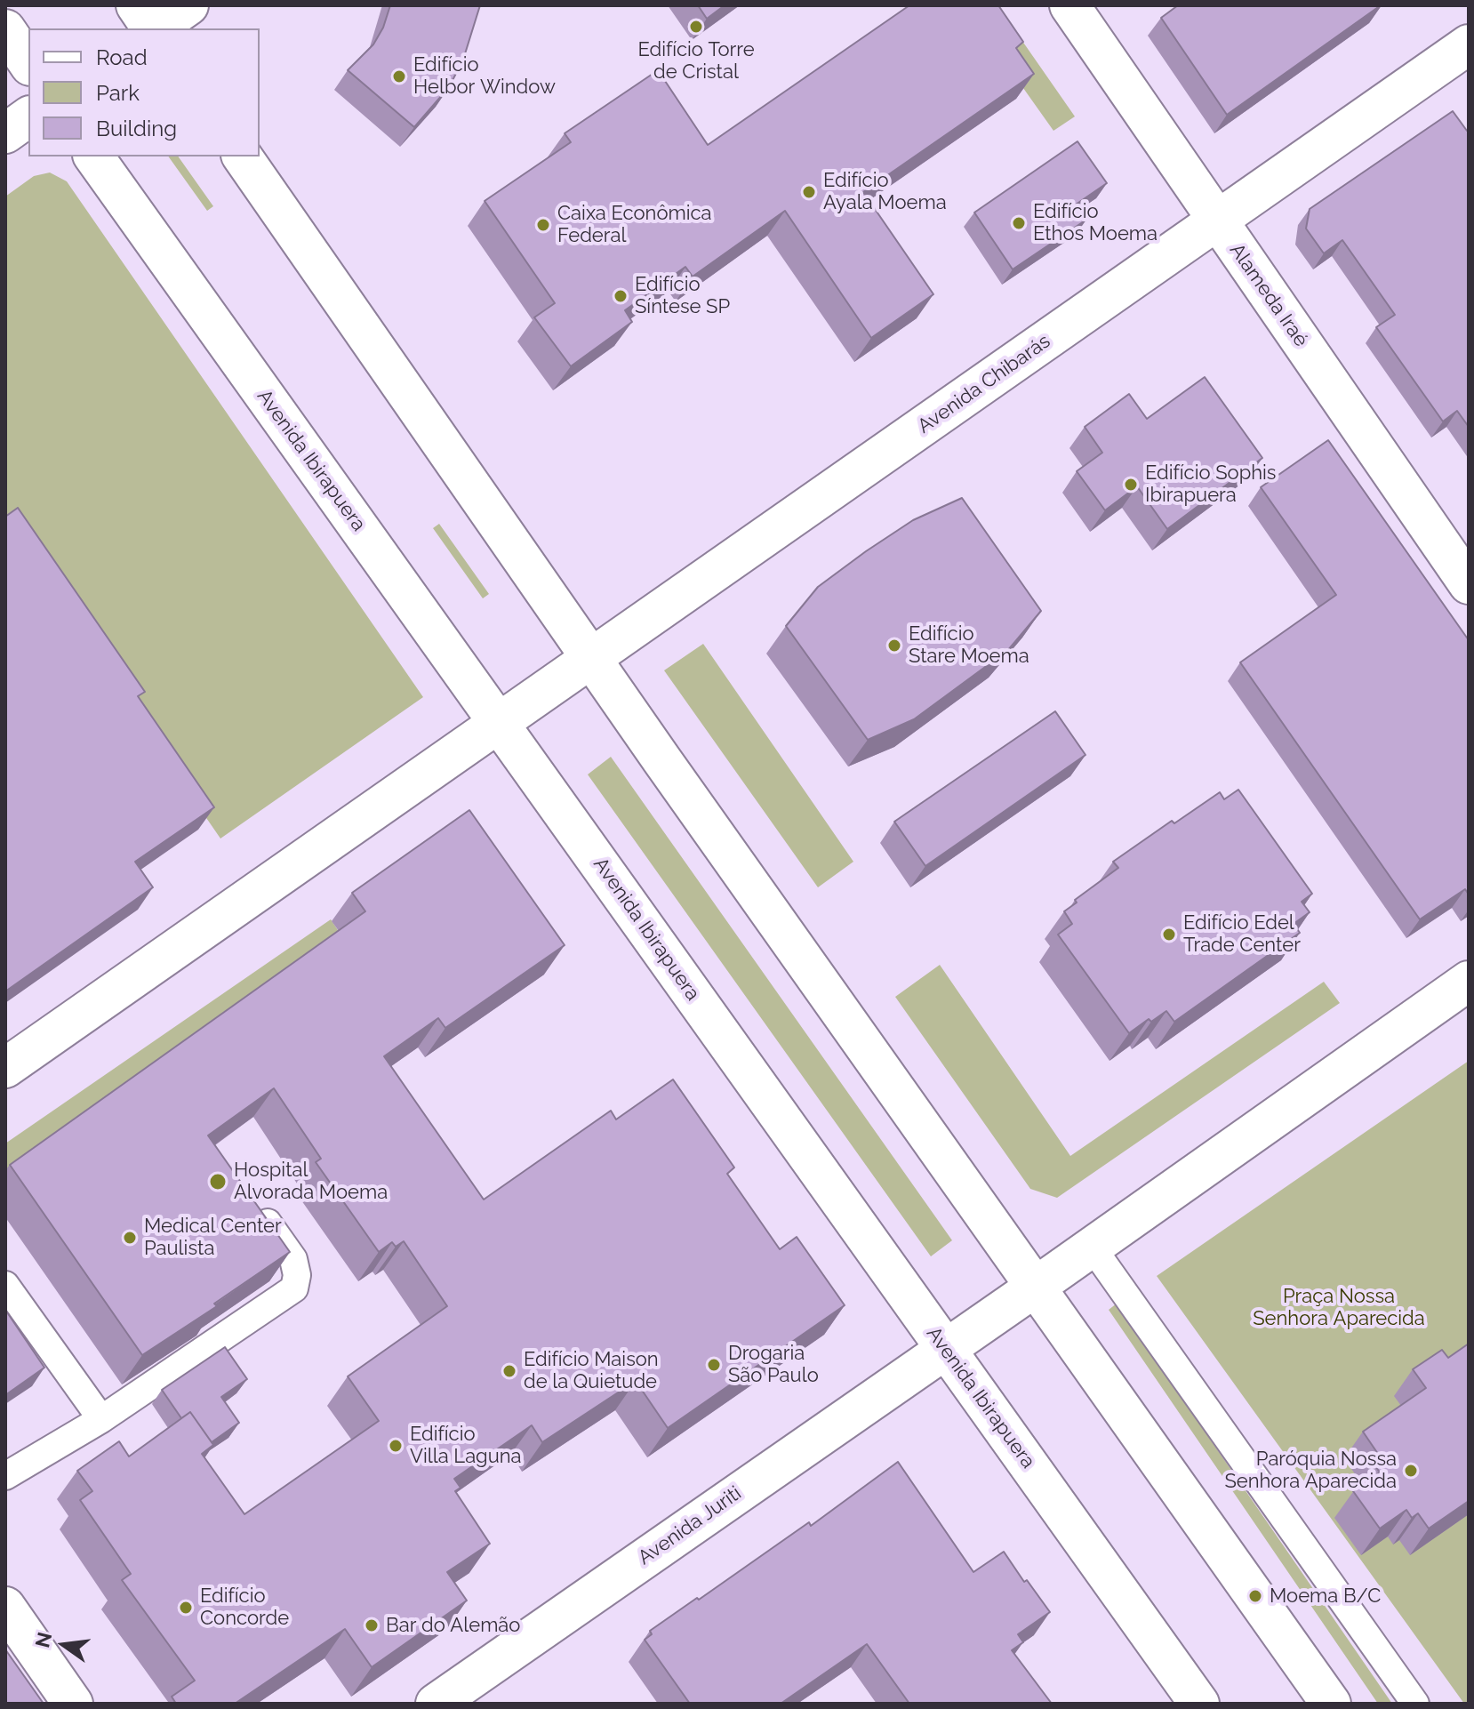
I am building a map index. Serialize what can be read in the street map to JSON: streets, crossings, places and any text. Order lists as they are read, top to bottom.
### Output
{
  "streets": {
    "street": [
      "Alameda Iraé",
      "Avenida Chibarás",
      "Avenida Ibirapuera",
      "Avenida Juriti"
    ]
  },
  "crossings": [
    ["Alameda Iraé", "Avenida Chibarás"],
    ["Avenida Chibarás", "Avenida Ibirapuera"],
    ["Avenida Ibirapuera", "Avenida Juriti"]
  ],
  "parks": ["Praça Nossa Senhora Aparecida"],
  "places": [
    "Edifício Torre de Cristal",
    "Edifício Helbor Window",
    "Edifício Ayala Moema",
    "Edifício Ethos Moema",
    "Caixa Econômica Federal",
    "Edifício Síntese SP",
    "Edifício Sophis Ibirapuera",
    "Edifício Stare Moema",
    "Edifício Edel Trade Center",
    "Hospital Alvorada Moema",
    "Medical Center Paulista",
    "Drogaria São Paulo",
    "Edifício Maison de la Quietude",
    "Edifício Villa Laguna",
    "Paróquia Nossa Senhora Aparecida",
    "Moema B/C",
    "Edifício Concorde",
    "Bar do Alemão"
  ],
  "legend": ["Road", "Park", "Building"],
  "north": "left"
}
